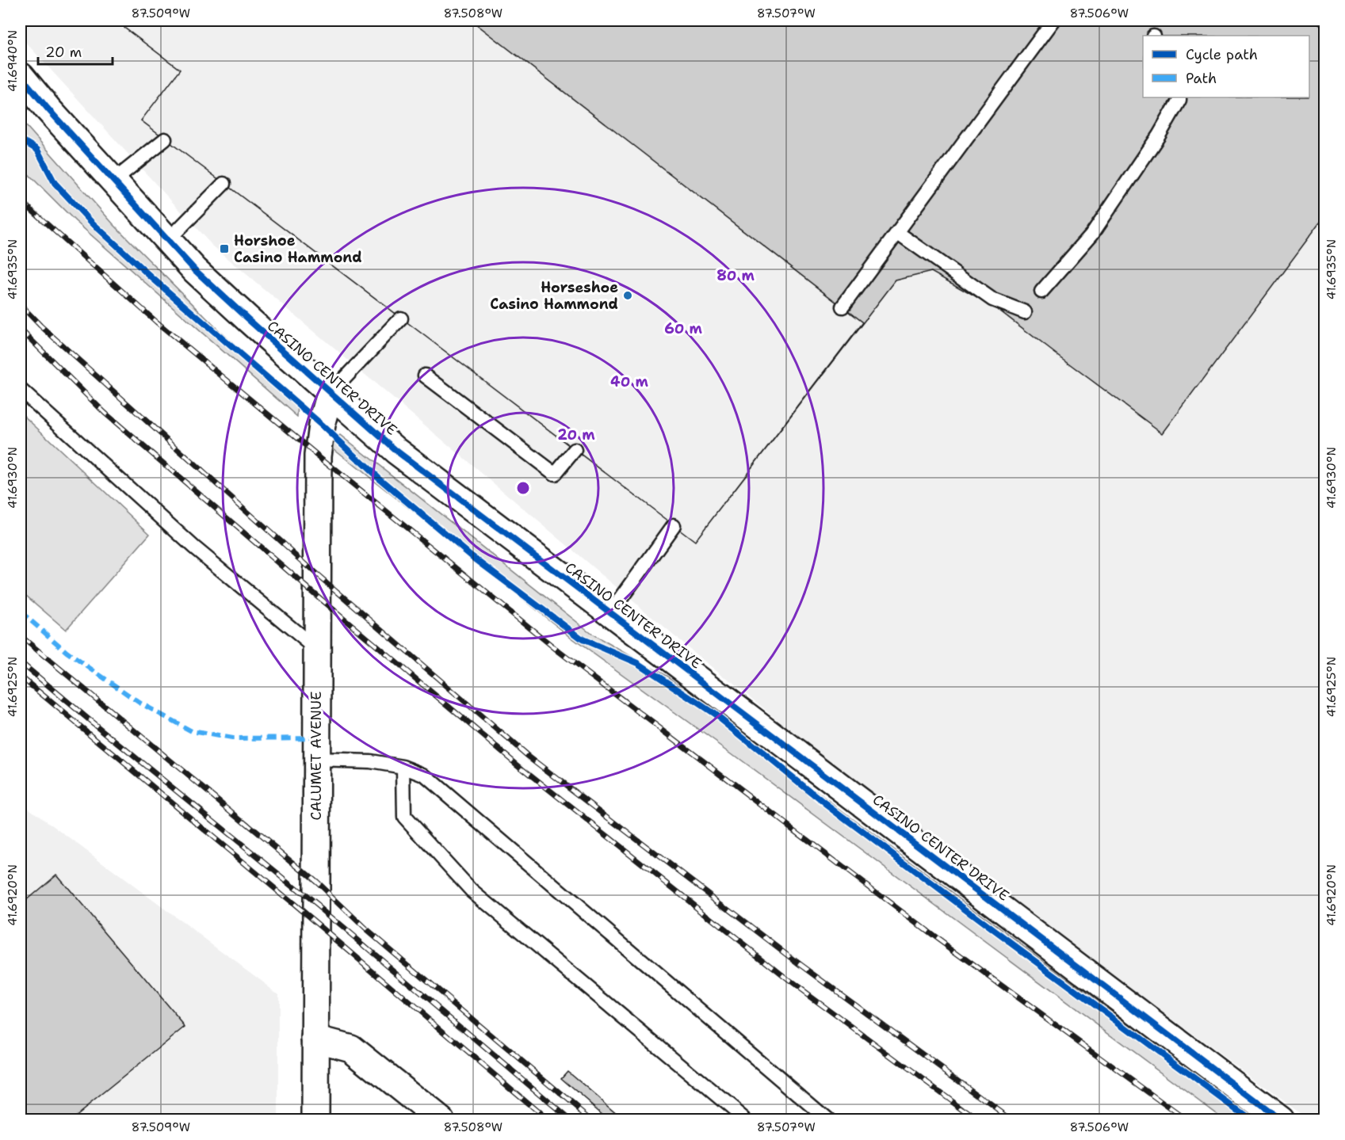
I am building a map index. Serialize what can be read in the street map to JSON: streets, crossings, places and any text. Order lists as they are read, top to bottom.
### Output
{
  "streets": {
    "street": ["CASINO CENTER DRIVE", "CALUMET AVENUE"]
  },
  "crossings": [
    ["CASINO CENTER DRIVE", "CALUMET AVENUE"]
  ],
  "places": {
    "transit": ["Horshoe Casino Hammond"],
    "other": ["Horseshoe Casino Hammond"]
  },
  "legend": ["Cycle path", "Path"],
  "scale_bar": "20 m",
  "coordinates": [
    "87.509°W",
    "87.508°W",
    "87.507°W",
    "87.506°W",
    "41.6940°N",
    "41.6935°N",
    "41.6930°N",
    "41.6925°N",
    "41.6920°N"
  ],
  "rings": [
    "80 m",
    "60 m",
    "40 m",
    "20 m"
  ]
}
